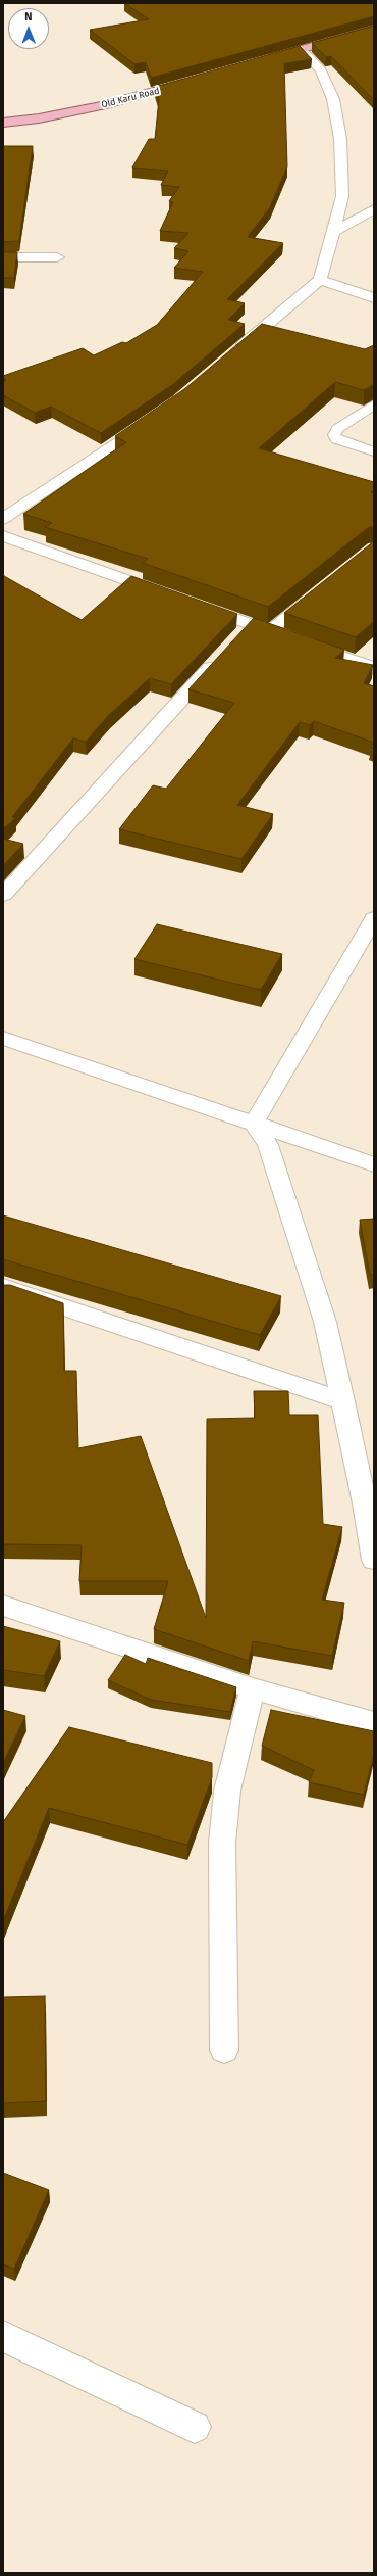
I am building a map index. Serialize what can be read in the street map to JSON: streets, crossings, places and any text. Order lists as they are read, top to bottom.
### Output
{
  "streets": {
    "main road": ["Old Karu Road"]
  },
  "north": "top"
}
